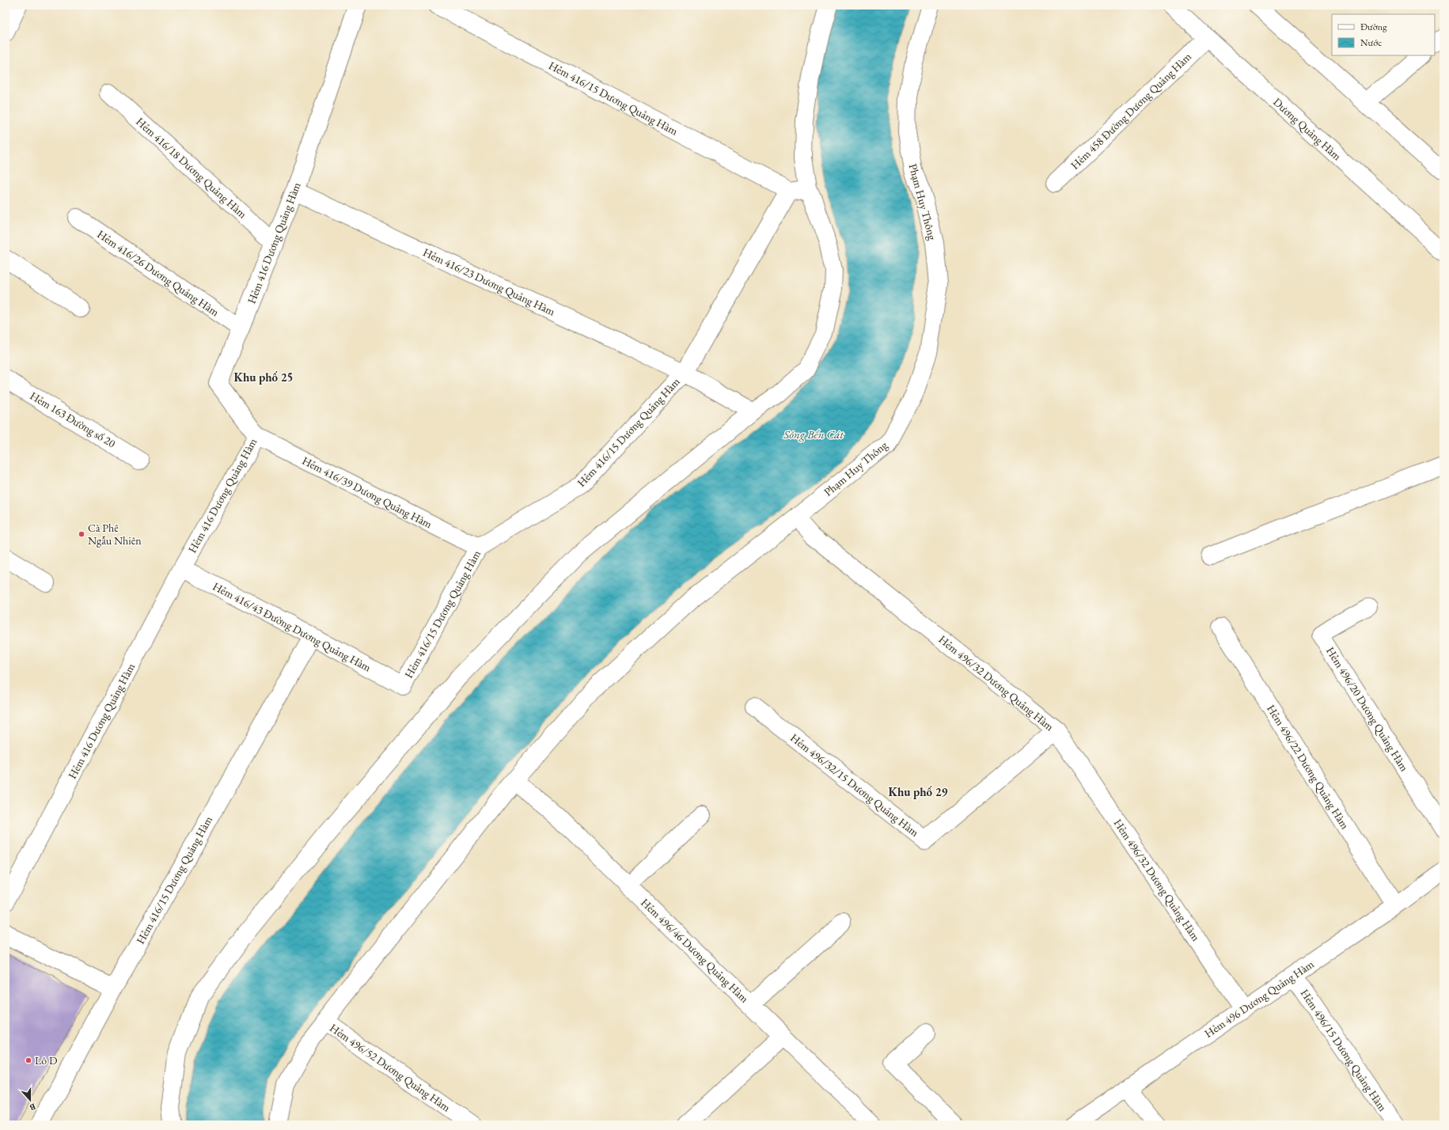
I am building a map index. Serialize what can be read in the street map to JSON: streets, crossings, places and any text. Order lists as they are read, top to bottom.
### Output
{
  "streets": {
    "street": [
      "Hẻm 416/15 Dương Quảng Hàm",
      "Hẻm 458 Đường Dương Quảng Hàm",
      "Dương Quảng Hàm",
      "Hẻm 416/18 Dương Quảng Hàm",
      "Phạm Huy Thông",
      "Hẻm 416 Dương Quảng Hàm",
      "Hẻm 416/26 Dương Quảng Hàm",
      "Hẻm 416/23 Dương Quảng Hàm",
      "Hẻm 163 Đường số 20",
      "Hẻm 416/39 Dương Quảng Hàm",
      "Hẻm 416/43 Đường Dương Quảng Hàm",
      "Hẻm 496/32 Dương Quảng Hàm",
      "Hẻm 496/20 Dương Quảng Hàm",
      "Hẻm 496/22 Dương Quảng Hàm",
      "Hẻm 496/32/15 Dương Quảng Hàm",
      "Hẻm 496/46 Dương Quảng Hàm",
      "Hẻm 496 Dương Quảng Hàm",
      "Hẻm 496/15 Dương Quảng Hàm",
      "Hẻm 496/52 Dương Quảng Hàm"
    ]
  },
  "crossings": [
    ["Hẻm 416/15 Dương Quảng Hàm", "Hẻm 416/23 Dương Quảng Hàm"],
    ["Hẻm 416/15 Dương Quảng Hàm", "Hẻm 416/39 Dương Quảng Hàm"],
    ["Hẻm 416/15 Dương Quảng Hàm", "Hẻm 416/43 Đường Dương Quảng Hàm"],
    ["Hẻm 458 Đường Dương Quảng Hàm", "Dương Quảng Hàm"],
    ["Hẻm 416/18 Dương Quảng Hàm", "Hẻm 416 Dương Quảng Hàm"],
    ["Phạm Huy Thông", "Hẻm 496/32 Dương Quảng Hàm"],
    ["Phạm Huy Thông", "Hẻm 496/46 Dương Quảng Hàm"],
    ["Phạm Huy Thông", "Hẻm 496/52 Dương Quảng Hàm"],
    ["Hẻm 416 Dương Quảng Hàm", "Hẻm 416/26 Dương Quảng Hàm"],
    ["Hẻm 416 Dương Quảng Hàm", "Hẻm 416/23 Dương Quảng Hàm"],
    ["Hẻm 416 Dương Quảng Hàm", "Hẻm 416/39 Dương Quảng Hàm"],
    ["Hẻm 416 Dương Quảng Hàm", "Hẻm 416/43 Đường Dương Quảng Hàm"],
    ["Hẻm 496/32 Dương Quảng Hàm", "Hẻm 496/32/15 Dương Quảng Hàm"],
    ["Hẻm 496/32 Dương Quảng Hàm", "Hẻm 496 Dương Quảng Hàm"],
    ["Hẻm 496/22 Dương Quảng Hàm", "Hẻm 496 Dương Quảng Hàm"],
    ["Hẻm 496 Dương Quảng Hàm", "Hẻm 496/15 Dương Quảng Hàm"]
  ],
  "districts": ["Khu phố 25", "Khu phố 29"],
  "water": ["Sông Bến Cát"],
  "places": ["Cà Phê Ngẫu Nhiên", "Lô D"],
  "legend": ["Đường", "Nước"],
  "north": "bottom"
}
